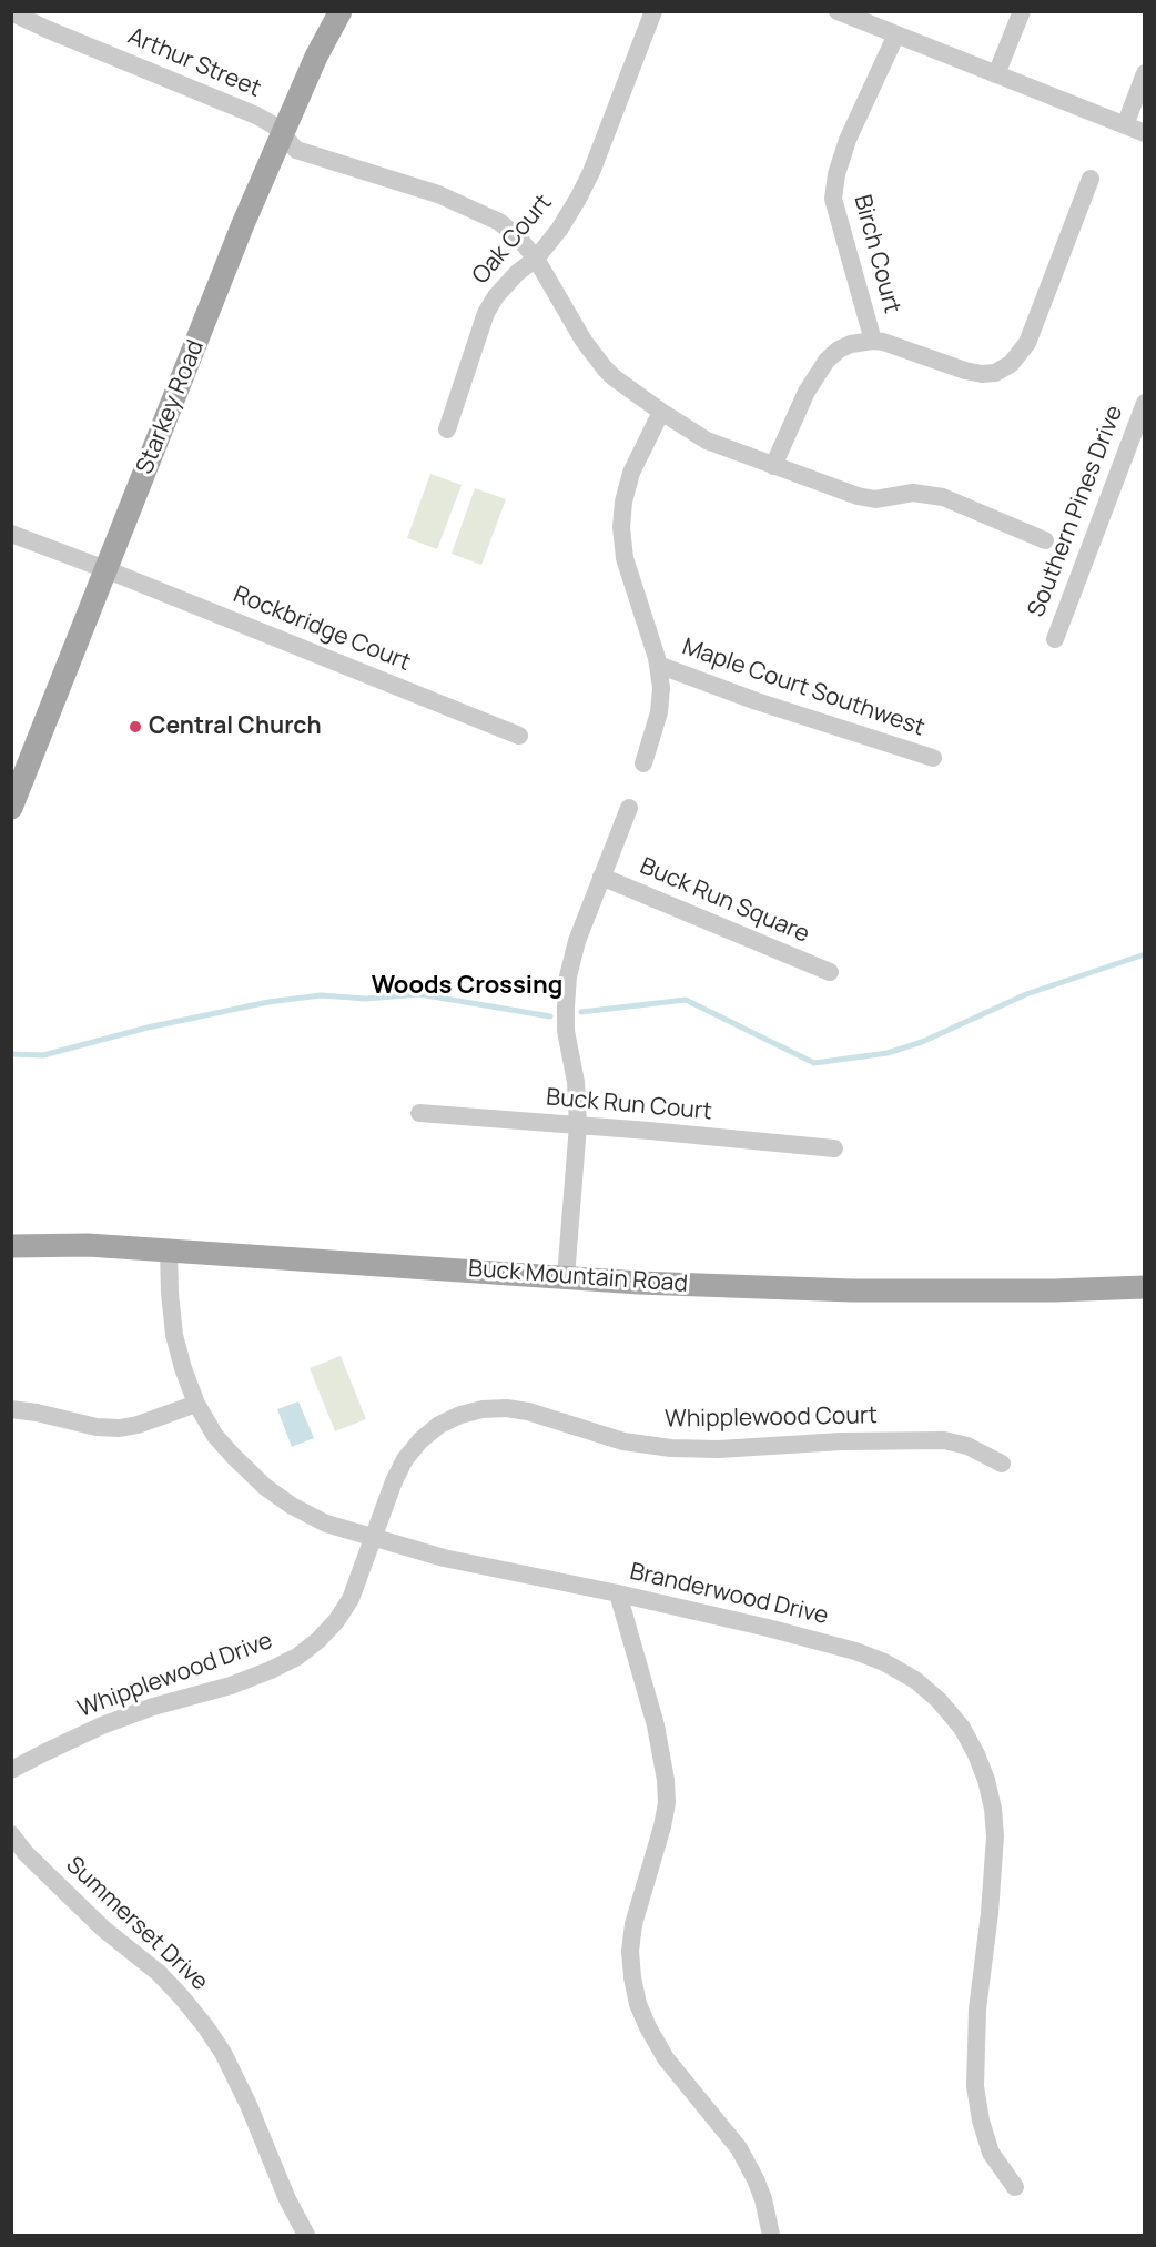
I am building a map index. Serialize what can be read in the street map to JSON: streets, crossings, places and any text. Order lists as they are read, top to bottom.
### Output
{
  "streets": {
    "main road": ["Starkey Road", "Buck Mountain Road"],
    "street": [
      "Arthur Street",
      "Oak Court",
      "Birch Court",
      "Southern Pines Drive",
      "Rockbridge Court",
      "Maple Court Southwest",
      "Buck Run Square",
      "Buck Run Court",
      "Whipplewood Court",
      "Branderwood Drive",
      "Whipplewood Drive",
      "Summerset Drive"
    ]
  },
  "crossings": [
    ["Arthur Street", "Oak Court"],
    ["Arthur Street", "Starkey Road"],
    ["Starkey Road", "Rockbridge Court"],
    ["Buck Mountain Road", "Branderwood Drive"],
    ["Whipplewood Court", "Branderwood Drive"],
    ["Whipplewood Court", "Whipplewood Drive"],
    ["Branderwood Drive", "Whipplewood Drive"]
  ],
  "districts": ["Woods Crossing"],
  "places": ["Central Church"]
}
